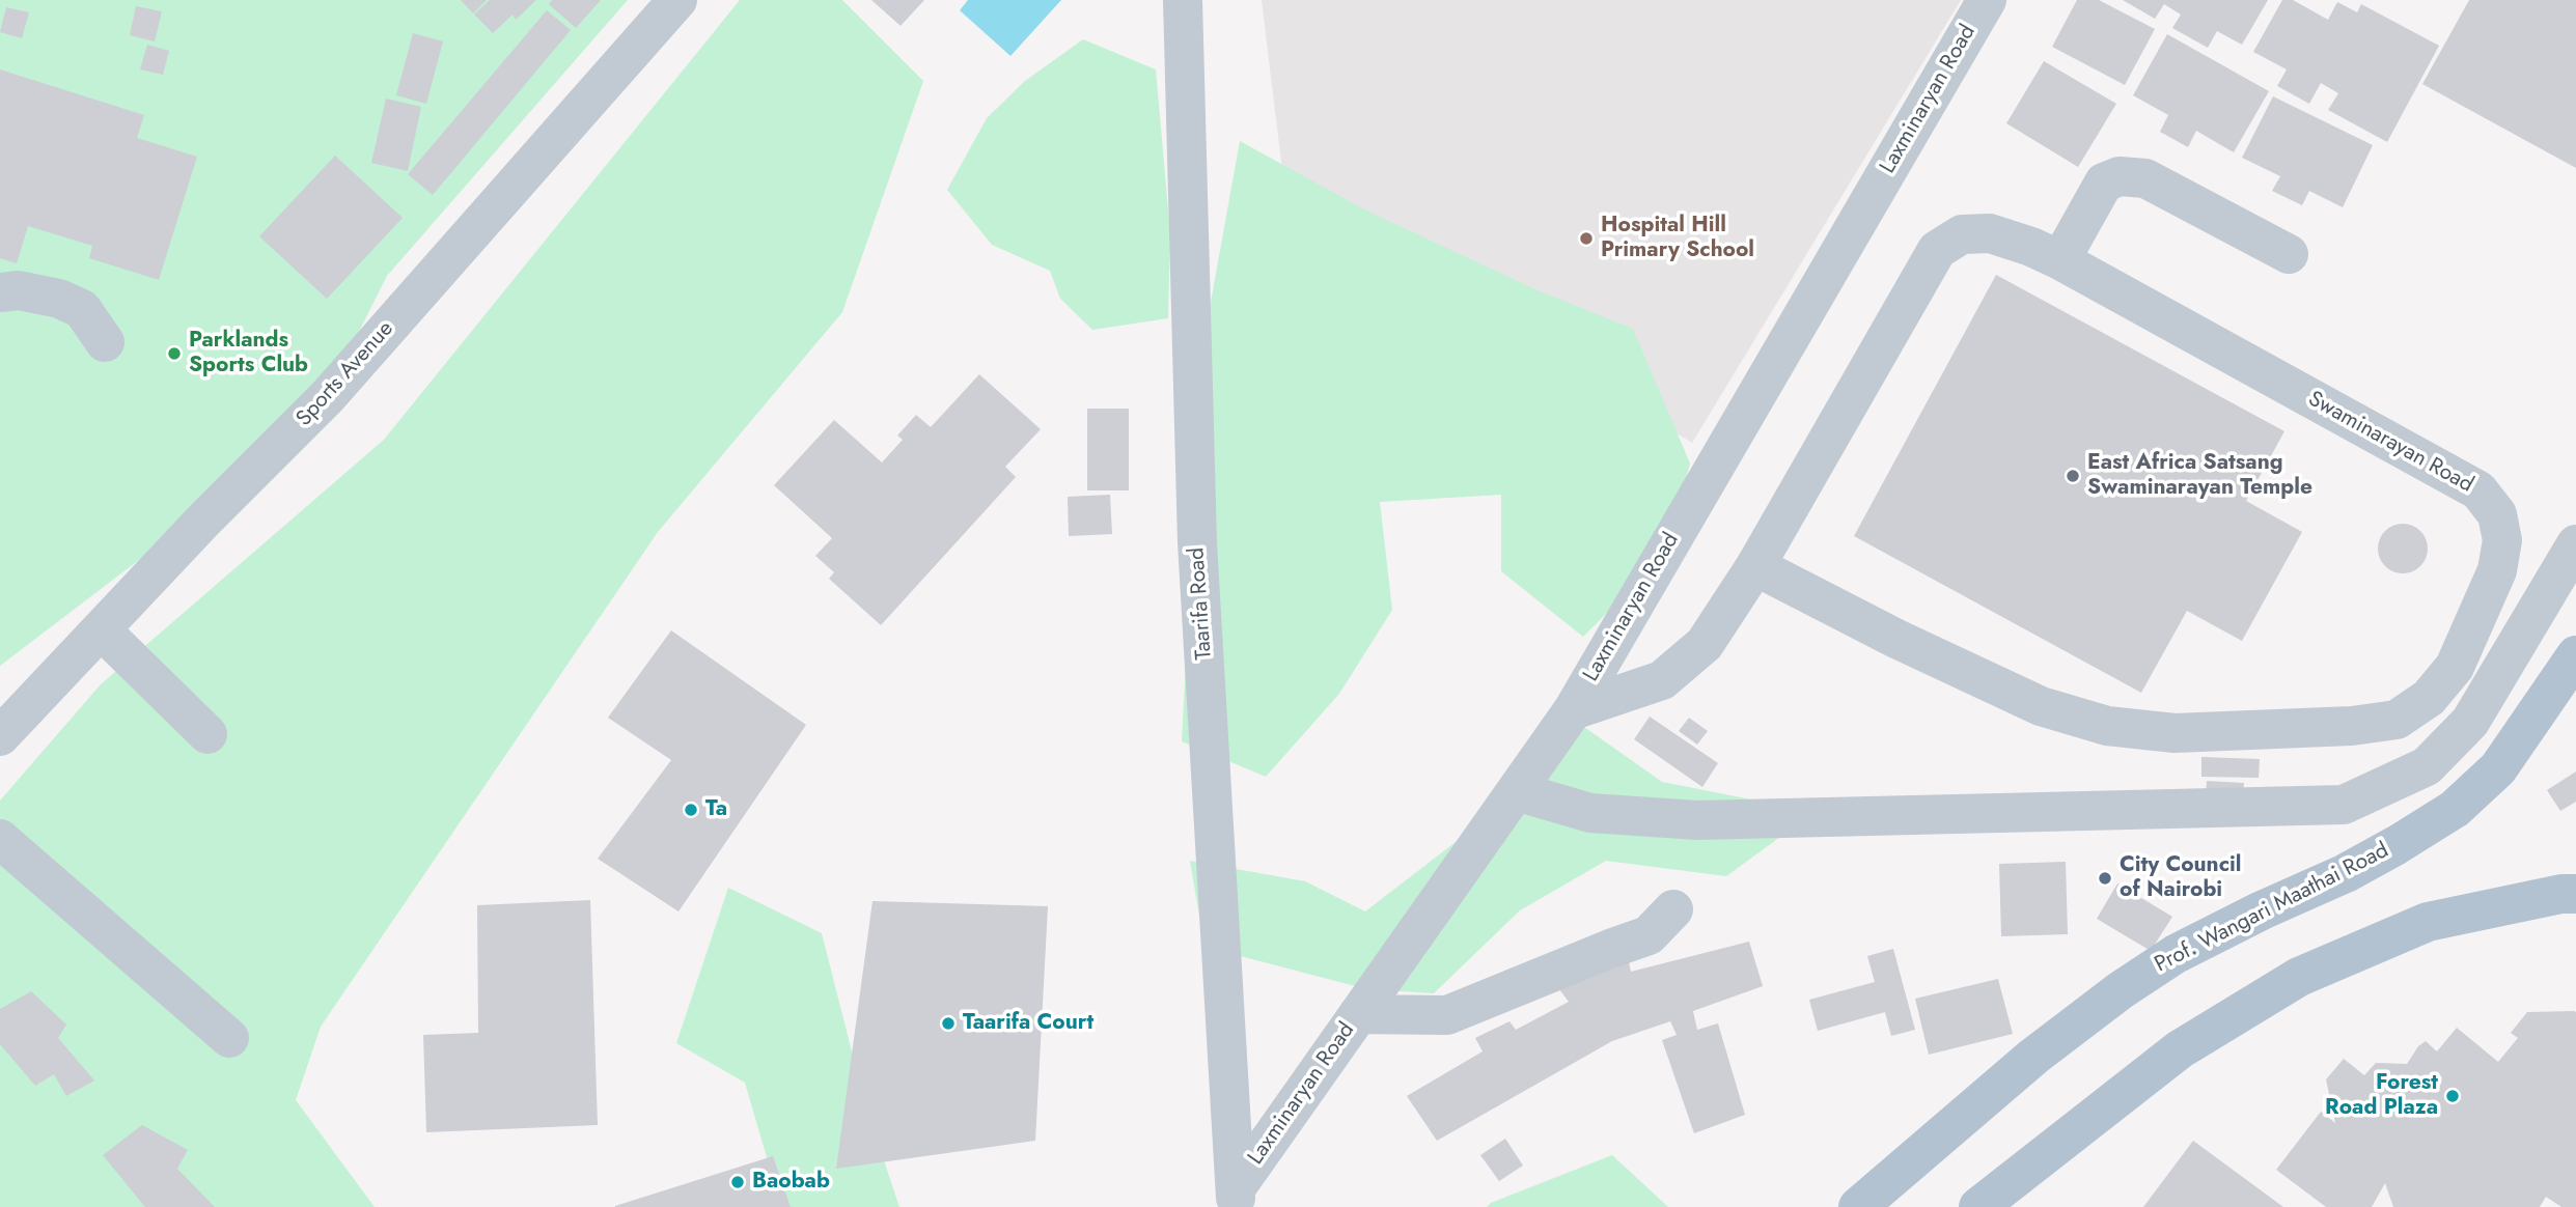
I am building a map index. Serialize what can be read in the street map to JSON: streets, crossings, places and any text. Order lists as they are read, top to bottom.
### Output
{
  "streets": {
    "main road": ["Prof. Wangari Maathai Road"],
    "street": [
      "Laxminaryan Road",
      "Sports Avenue",
      "Swaminarayan Road",
      "Taarifa Road"
    ]
  },
  "crossings": [
    ["Laxminaryan Road", "Swaminarayan Road"],
    ["Laxminaryan Road", "Taarifa Road"]
  ],
  "places": [
    "Hospital Hill Primary School",
    "Parklands Sports Club",
    "East Africa Satsang Swaminarayan Temple",
    "Ta",
    "City Council of Nairobi",
    "Taarifa Court",
    "Forest Road Plaza",
    "Baobab"
  ]
}
